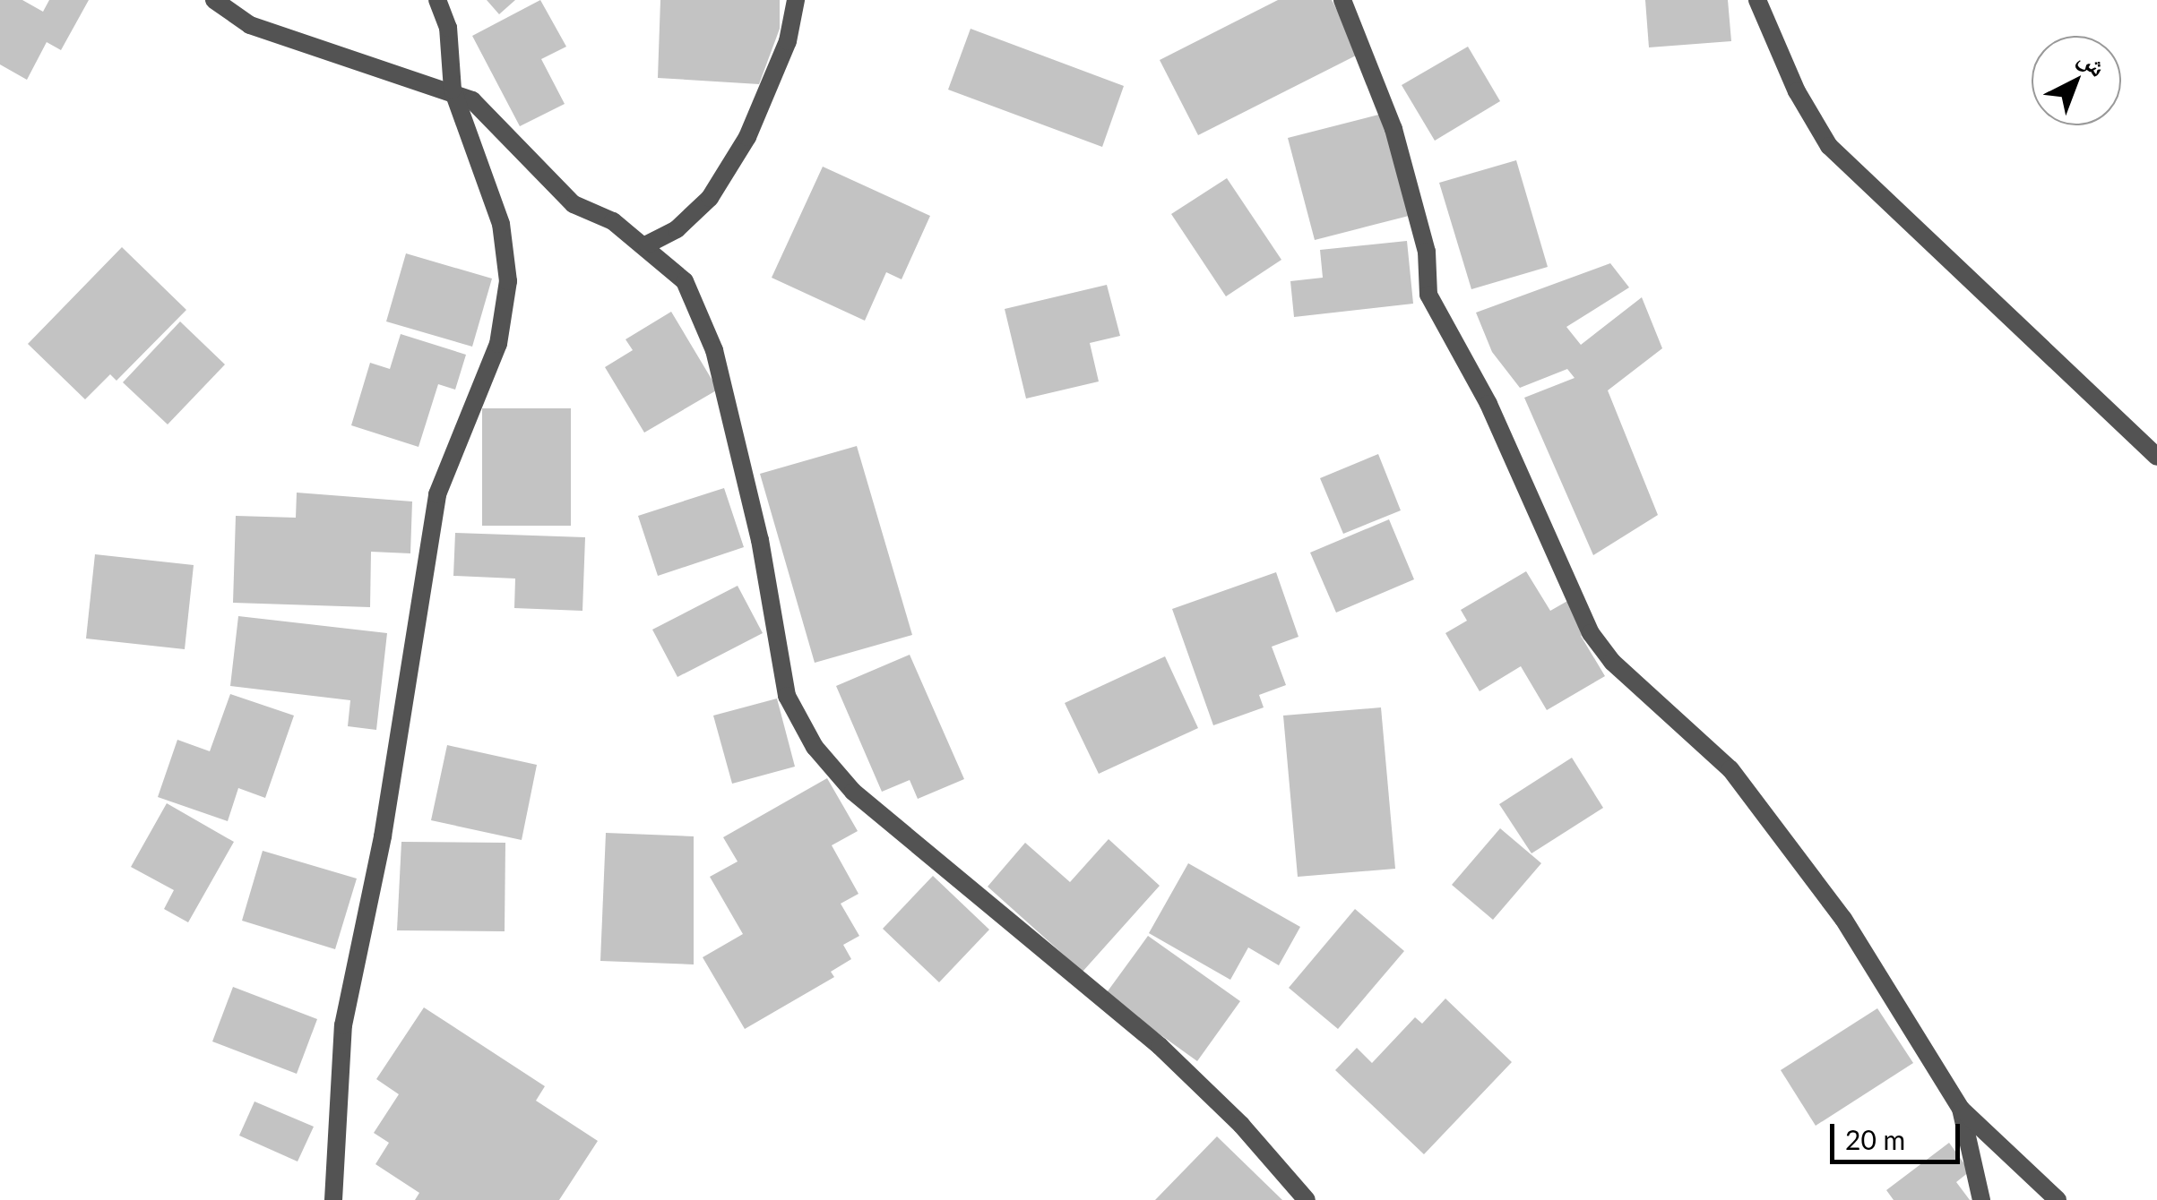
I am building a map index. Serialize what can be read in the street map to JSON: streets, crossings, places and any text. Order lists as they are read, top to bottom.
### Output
{
  "scale_bar": "20 m",
  "north": "top right"
}
